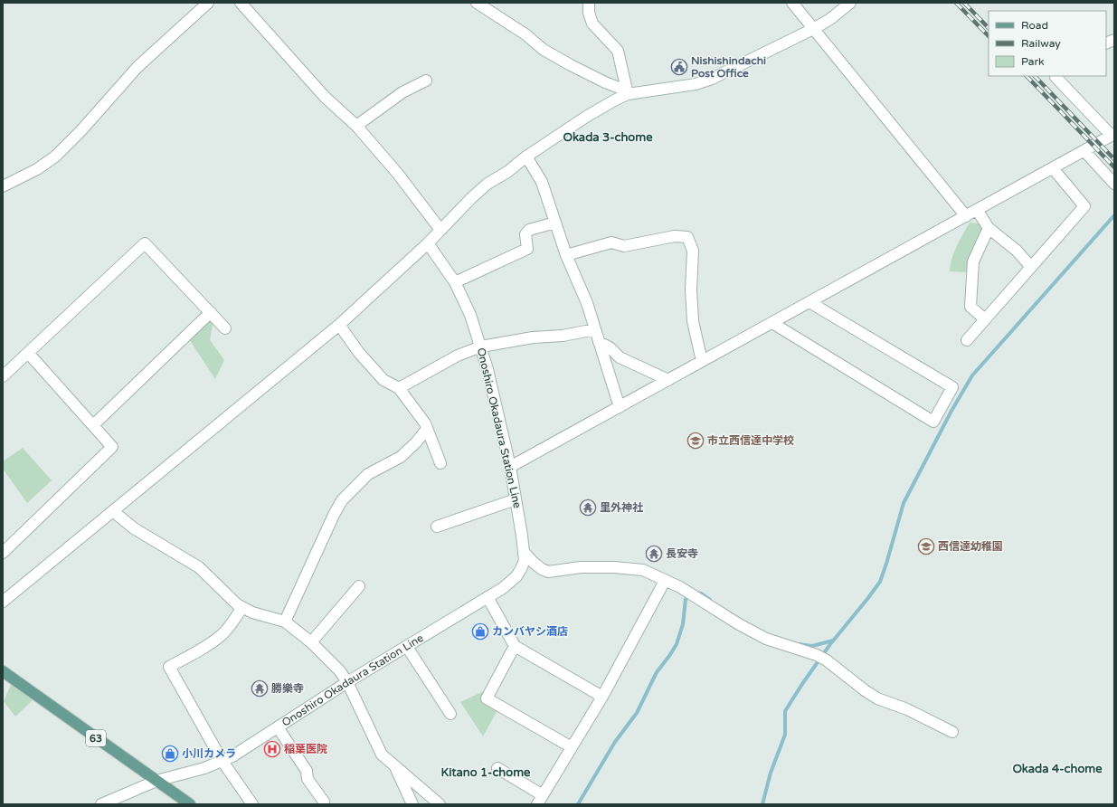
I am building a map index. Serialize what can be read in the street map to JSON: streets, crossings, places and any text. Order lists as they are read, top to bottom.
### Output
{
  "streets": {
    "main road": ["63"],
    "street": ["Onoshiro Okadaura Station Line"]
  },
  "crossings": [
    ["Onoshiro Okadaura Station Line", "63"]
  ],
  "districts": ["Okada 3-chome", "Okada 4-chome", "Kitano 1-chome"],
  "places": {
    "public building": ["Nishishindachi Post Office"],
    "school or university": ["市立西信達中学校", "西信達幼稚園"],
    "temple": ["里外神社", "長安寺", "勝樂寺"],
    "shop": ["カンバヤシ酒店", "小川カメラ"],
    "hospital": ["稲葉医院"]
  },
  "legend": ["Road", "Railway", "Park"]
}
